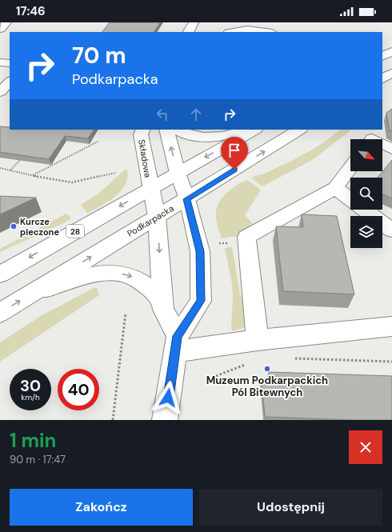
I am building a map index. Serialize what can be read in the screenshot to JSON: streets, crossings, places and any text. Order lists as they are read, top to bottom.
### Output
{
  "streets": {
    "street": ["Składowa", "Podkarpacka", "28"]
  },
  "crossings": [
    ["Składowa", "Podkarpacka"],
    ["Składowa", "28"]
  ],
  "places": ["Kurcze pieczone", "Muzeum Podkarpackich Pól Bitewnych"],
  "north": "bottom right",
  "page": {
    "status": "17:46",
    "turn": ["70 m", "Podkarpacka"],
    "speed": "30 km/h",
    "limit": "40",
    "heading": ["1 min", "90 m · 17:47"],
    "buttons": ["Zakończ", "Udostępnij"]
  }
}
